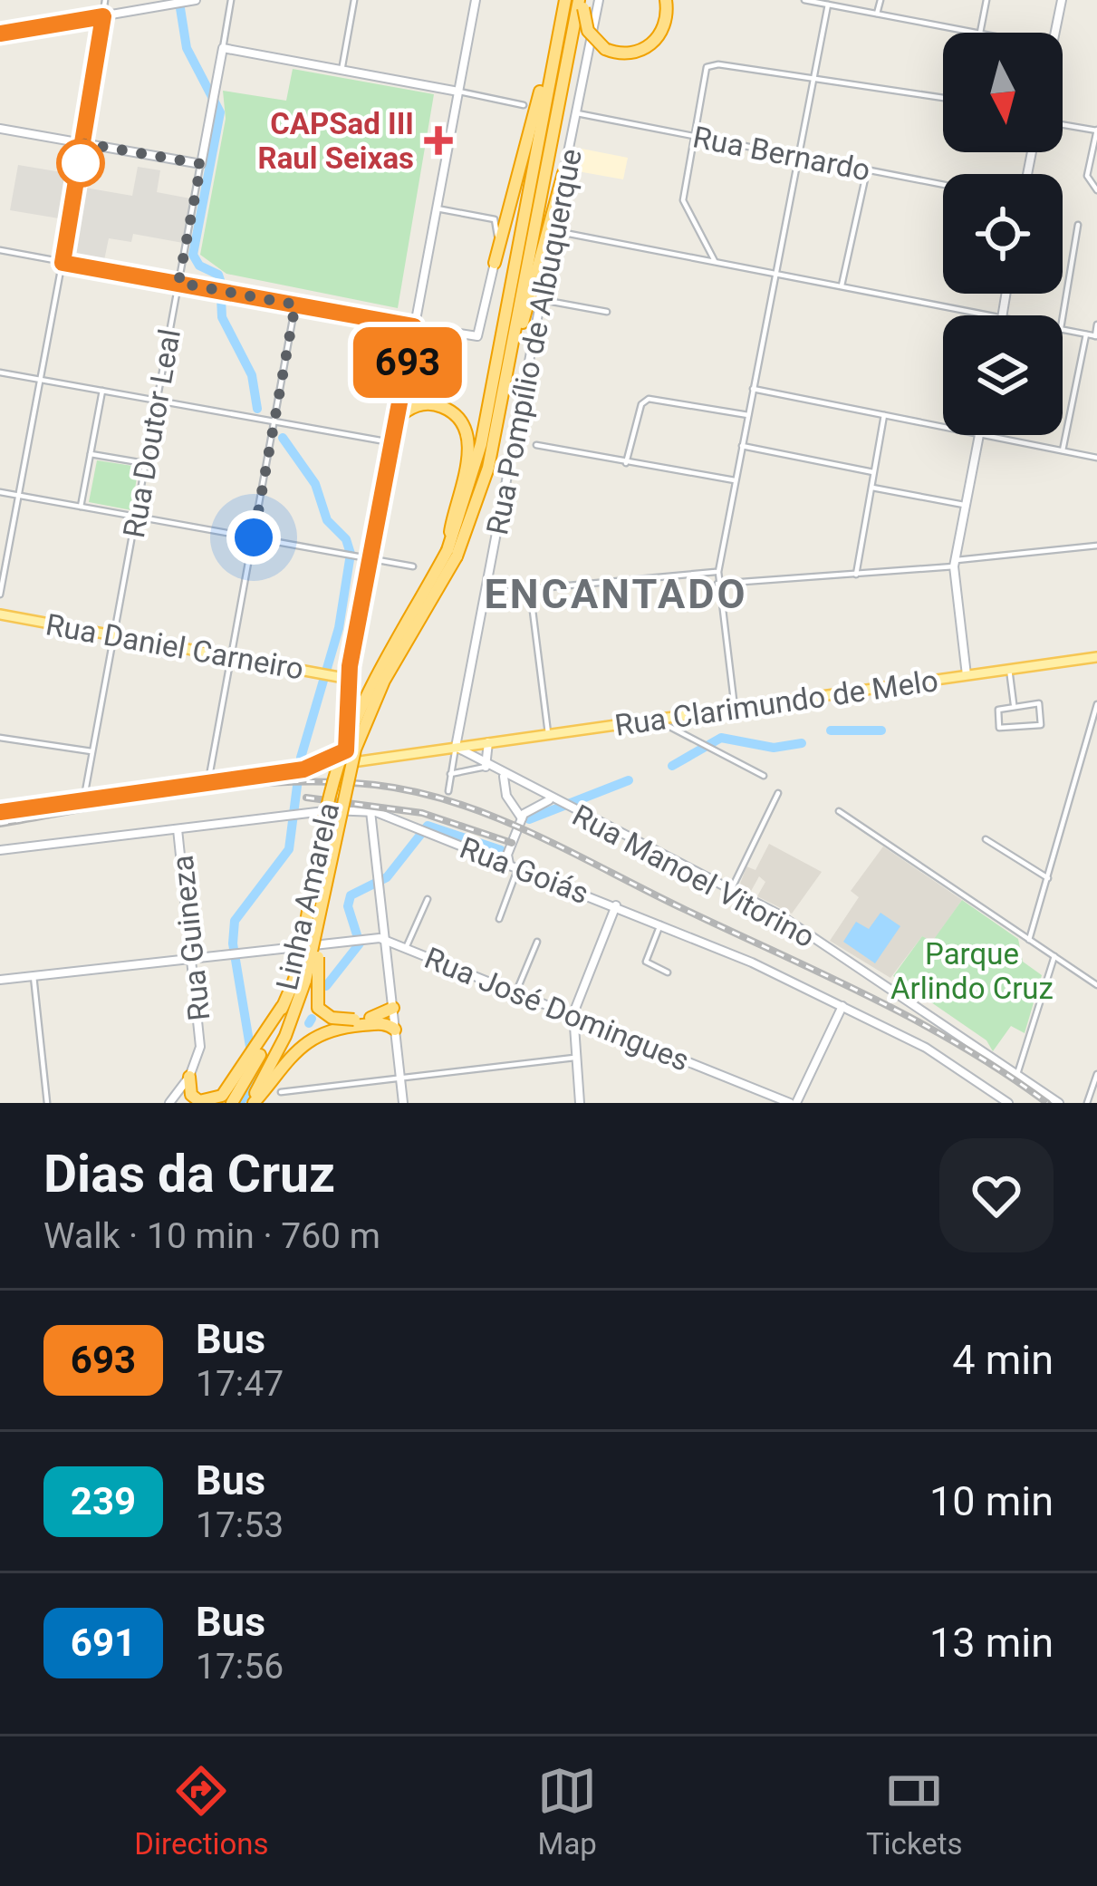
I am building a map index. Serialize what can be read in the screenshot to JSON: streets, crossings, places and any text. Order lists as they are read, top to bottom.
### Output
{
  "streets": {
    "highway": ["Linha Amarela"],
    "main road": ["Rua Daniel Carneiro", "Rua Clarimundo de Melo"],
    "street": [
      "Rua Bernardo",
      "Rua Pompílio de Albuquerque",
      "Rua Doutor Leal",
      "Rua Goiás",
      "Rua Manoel Vitorino",
      "Rua Guineza",
      "Rua José Domingues"
    ]
  },
  "crossings": [
    ["Rua Bernardo", "Rua Pompílio de Albuquerque"],
    ["Rua Pompílio de Albuquerque", "Rua Clarimundo de Melo"],
    ["Rua Pompílio de Albuquerque", "Rua Manoel Vitorino"],
    ["Rua Doutor Leal", "Rua Daniel Carneiro"],
    ["Rua Doutor Leal", "Rua Clarimundo de Melo"],
    ["Rua Clarimundo de Melo", "Rua Manoel Vitorino"],
    ["Rua Goiás", "Rua Guineza"]
  ],
  "districts": ["ENCANTADO"],
  "parks": ["Parque Arlindo Cruz"],
  "places": {
    "health": ["CAPSad III Raul Seixas"]
  },
  "lines": ["bus line 693"],
  "north": "bottom",
  "page": {
    "on_map": "693",
    "heading": ["Dias da Cruz", "Walk · 10 min · 760 m"],
    "list": [
      {
        "mark": "693",
        "name": "Bus",
        "note": "17:47",
        "value": "4 min"
      },
      {
        "mark": "239",
        "name": "Bus",
        "note": "17:53",
        "value": "10 min"
      },
      {
        "mark": "691",
        "name": "Bus",
        "note": "17:56",
        "value": "13 min"
      }
    ],
    "tabs": ["Directions", "Map", "Tickets"]
  }
}
